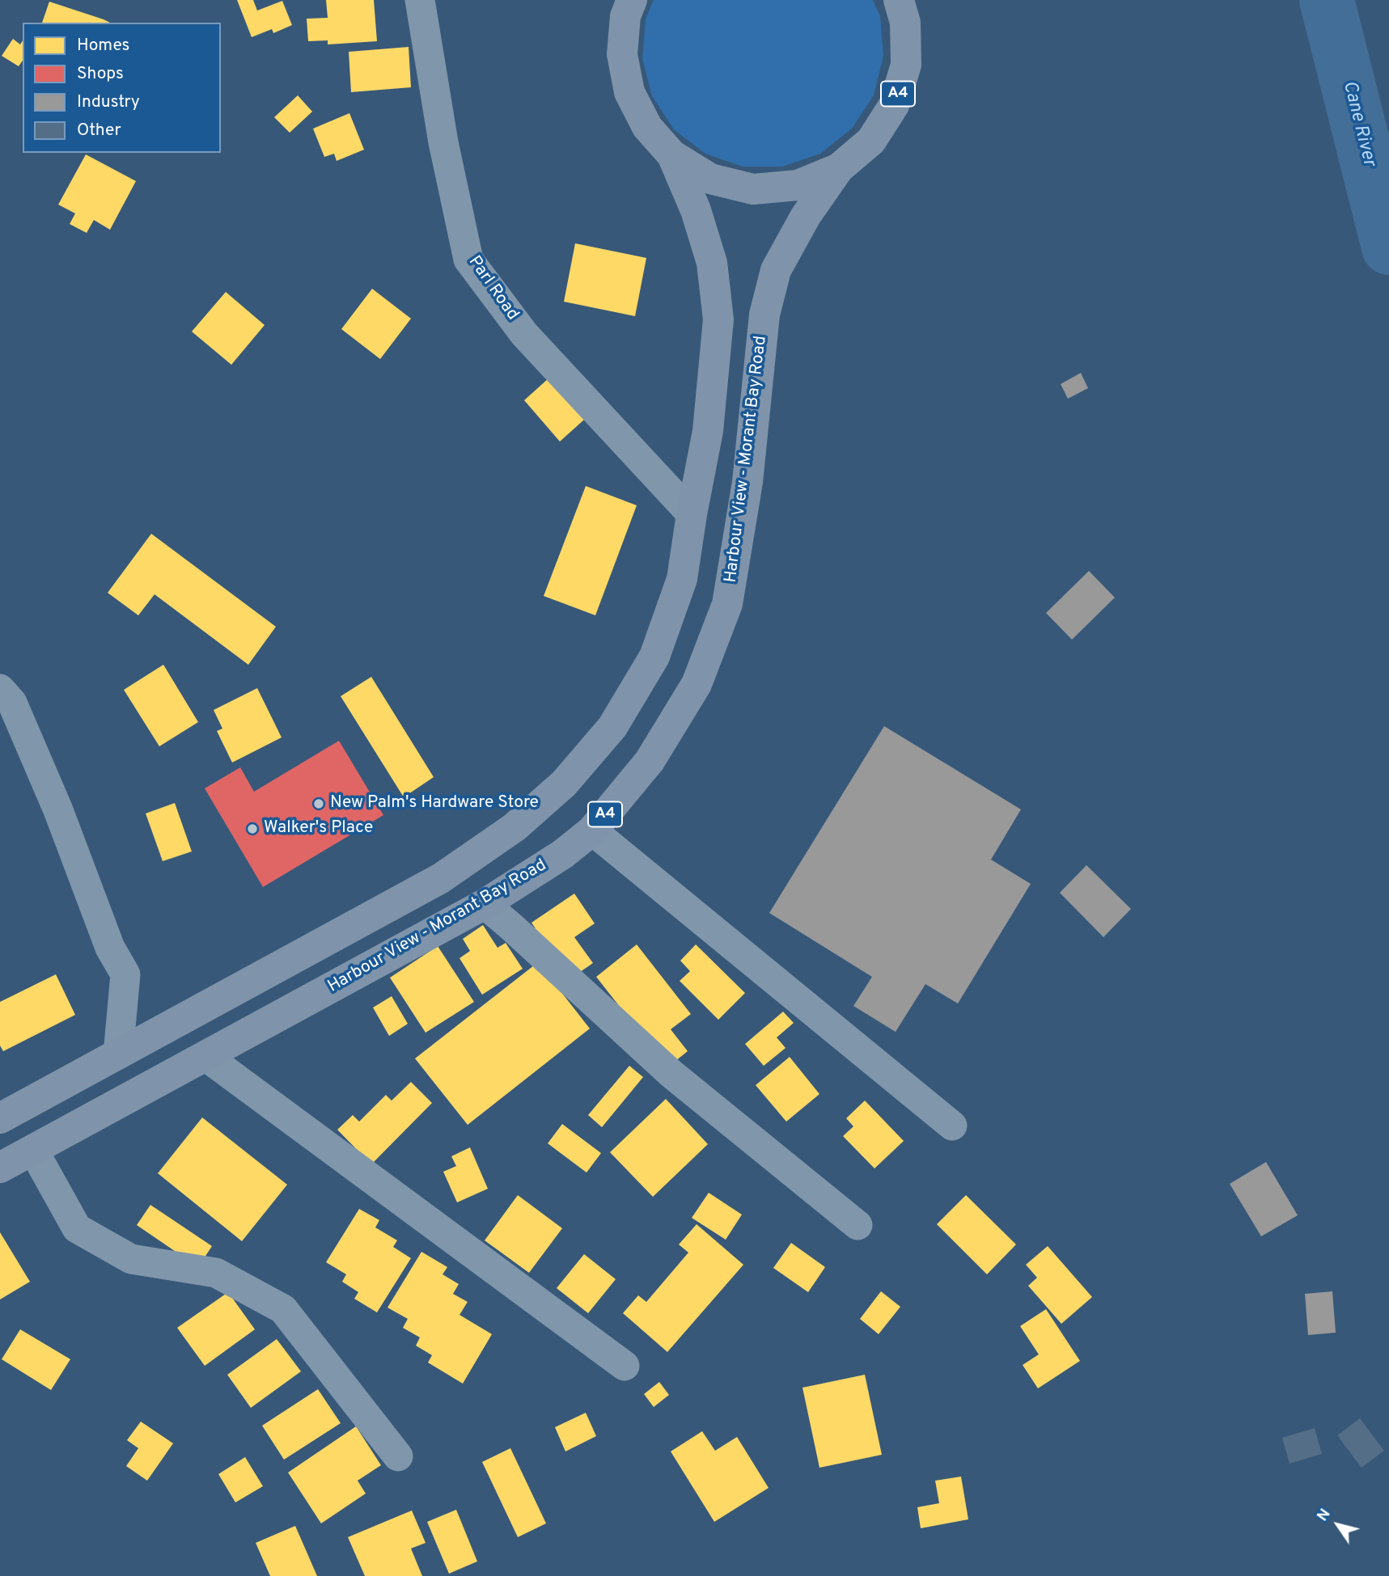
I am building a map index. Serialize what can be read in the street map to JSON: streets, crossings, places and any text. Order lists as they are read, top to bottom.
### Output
{
  "streets": {
    "highway": ["A4", "Harbour View - Morant Bay Road"],
    "street": ["Parl Road"]
  },
  "crossings": [
    ["A4", "Parl Road"],
    ["A4", "Harbour View - Morant Bay Road"]
  ],
  "water": ["Cane River"],
  "places": ["New Palm's Hardware Store", "Walker's Place"],
  "legend": [
    "Homes",
    "Shops",
    "Industry",
    "Other"
  ],
  "north": "top left"
}
